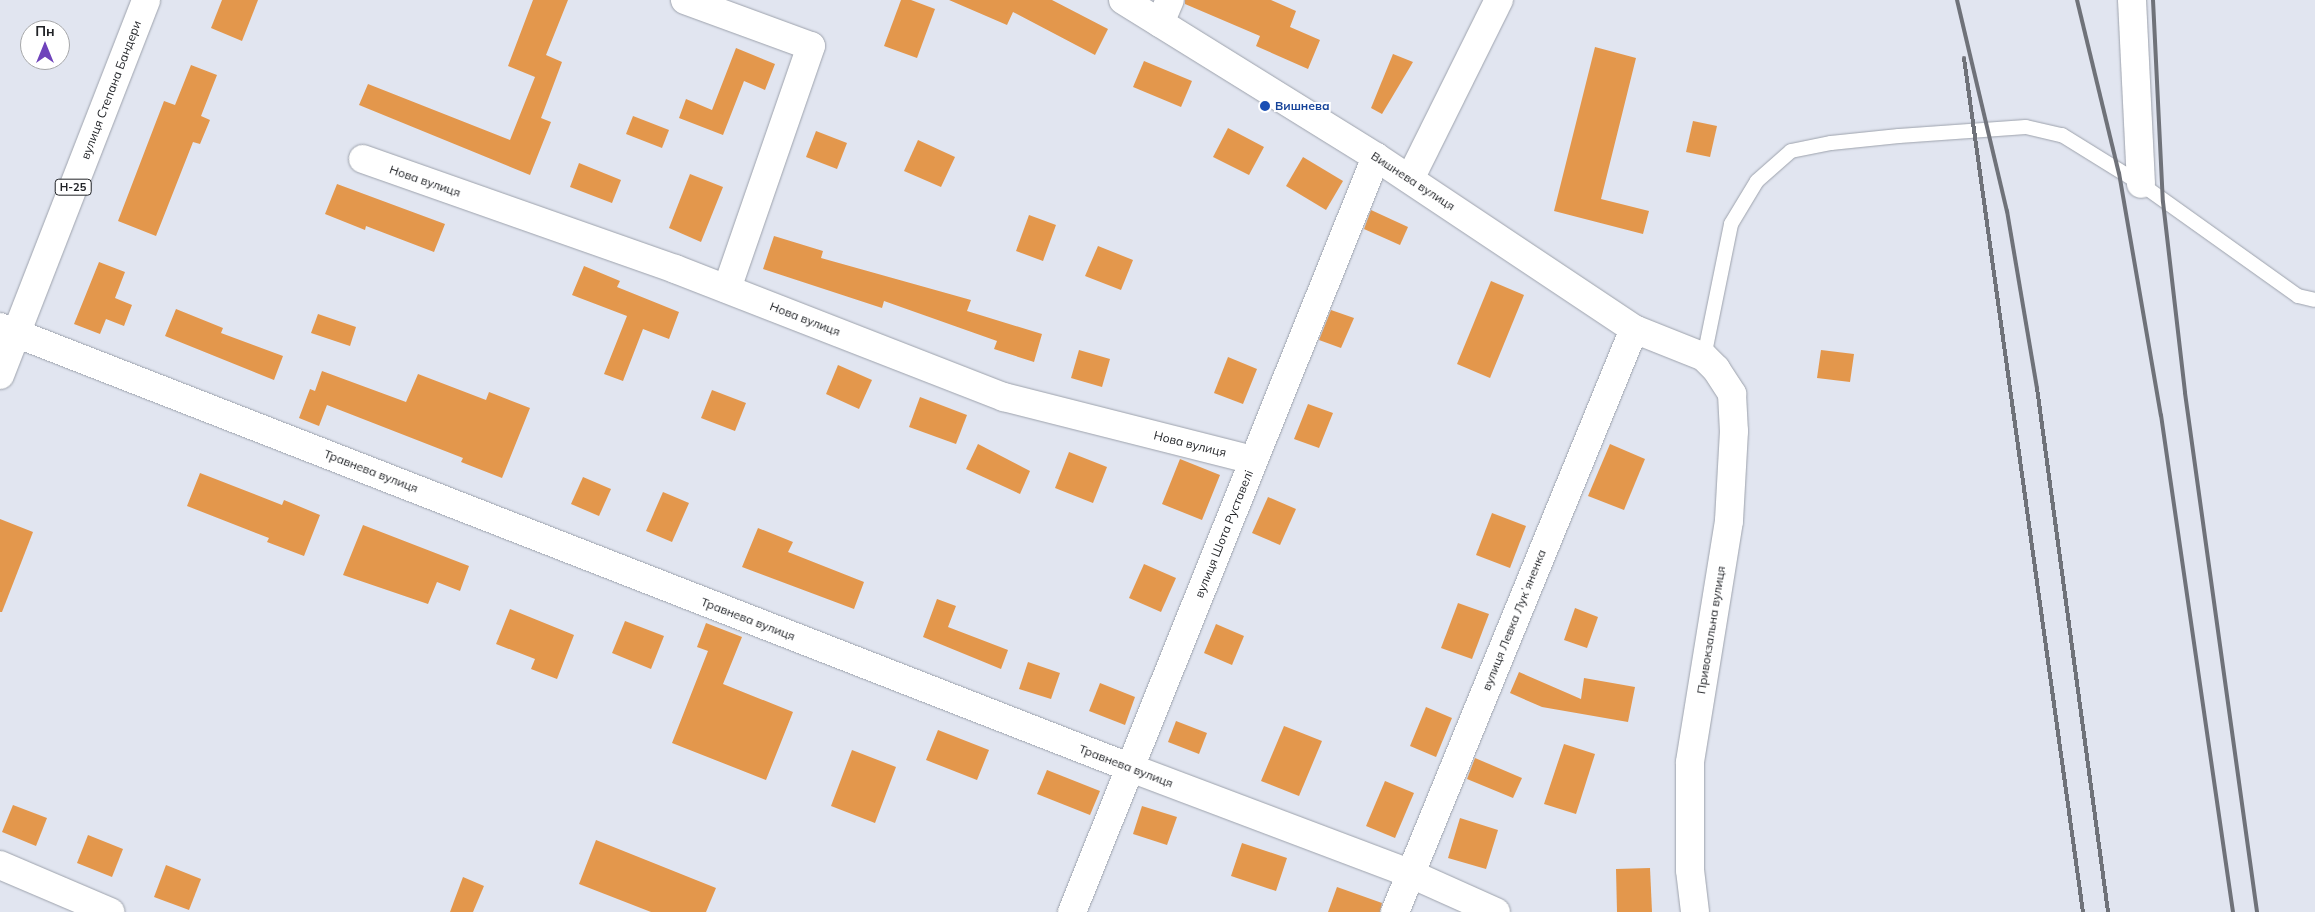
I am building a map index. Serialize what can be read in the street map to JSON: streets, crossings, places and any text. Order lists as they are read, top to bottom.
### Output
{
  "streets": {
    "street": [
      "вулиця Степана Бандери",
      "Нова вулиця",
      "Вишнева вулиця",
      "Н-25",
      "Травнева вулиця",
      "вулиця Шота Руставелі",
      "вулиця Левка Лукʼяненка",
      "Привокзальна вулиця"
    ]
  },
  "crossings": [
    ["вулиця Степана Бандери", "Травнева вулиця"],
    ["Нова вулиця", "вулиця Шота Руставелі"],
    ["Вишнева вулиця", "вулиця Шота Руставелі"],
    ["Вишнева вулиця", "вулиця Левка Лукʼяненка"],
    ["Вишнева вулиця", "Привокзальна вулиця"],
    ["Травнева вулиця", "вулиця Шота Руставелі"],
    ["Травнева вулиця", "вулиця Левка Лукʼяненка"]
  ],
  "places": ["Вишнева"],
  "north": "top"
}
